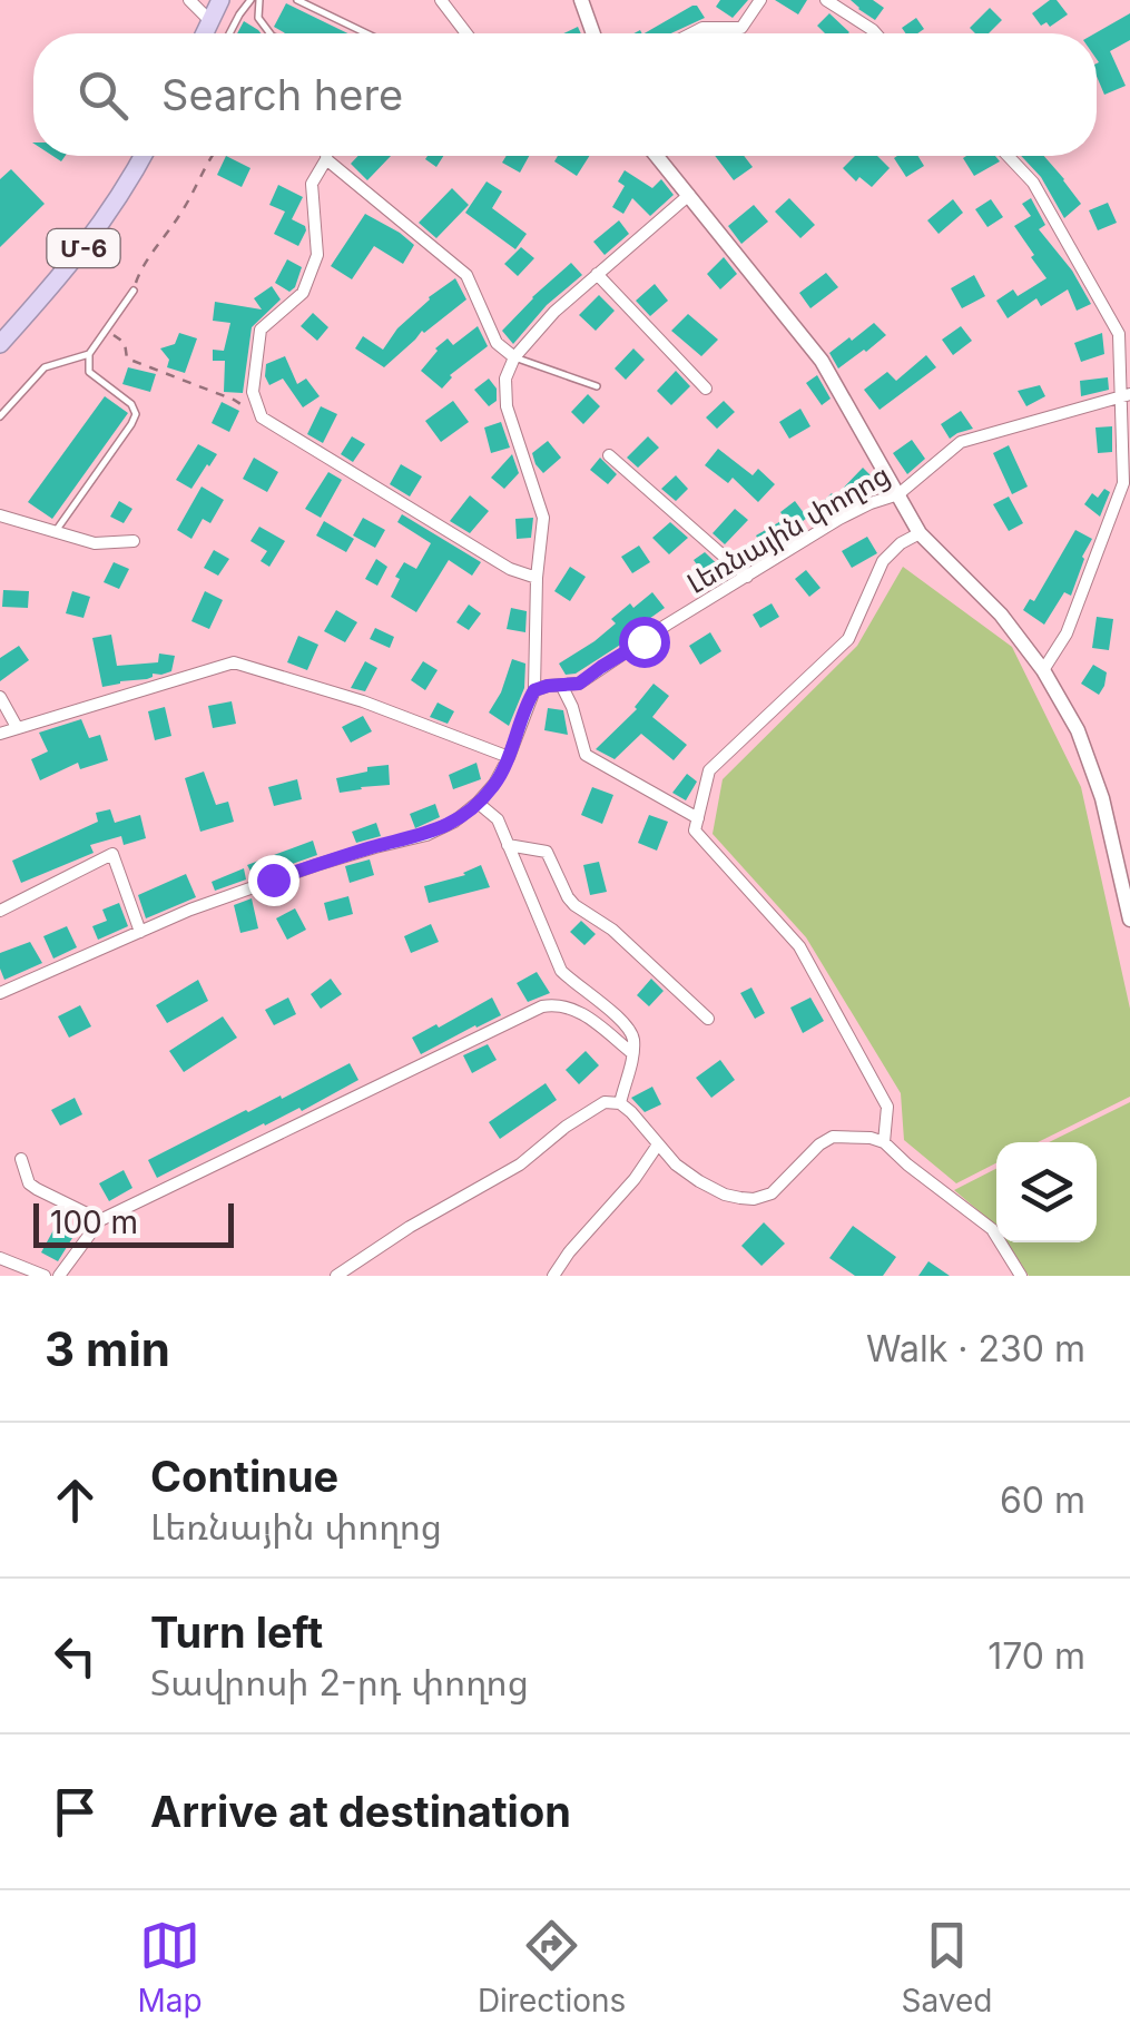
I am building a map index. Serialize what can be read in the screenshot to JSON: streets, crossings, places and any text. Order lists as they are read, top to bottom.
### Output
{
  "streets": {
    "highway": ["Մ-6"],
    "street": ["Լեռնային փողոց"]
  },
  "scale_bar": "100 m",
  "page": {
    "search": "Search here",
    "scale": "100 m",
    "heading": ["3 min", "Walk · 230 m"],
    "list": [
      ["Continue", "Լեռնային փողոց", "60 m"],
      ["Turn left", "Տավրոսի 2-րդ փողոց", "170 m"],
      "Arrive at destination"
    ],
    "nav": ["Map", "Directions", "Saved"]
  }
}
